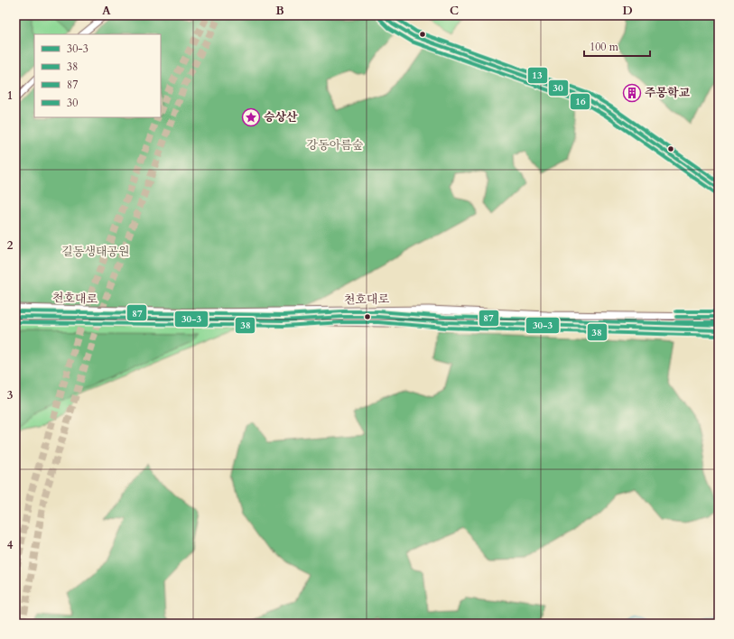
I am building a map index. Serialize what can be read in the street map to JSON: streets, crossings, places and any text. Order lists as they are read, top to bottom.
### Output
{
  "streets": {
    "main road": ["천호대로"]
  },
  "parks": ["강동아름숲", "길동생태공원"],
  "places": {
    "building": ["주몽학교"],
    "place": ["승상산"]
  },
  "lines": [
    "transit line 30",
    "transit line 13",
    "transit line 16",
    "transit line 87",
    "transit line 30-3",
    "transit line 38"
  ],
  "legend": [
    "30-3",
    "38",
    "87",
    "30"
  ],
  "scale_bar": "100 m",
  "grid": {
    "columns": [
      "A",
      "B",
      "C",
      "D"
    ],
    "rows": [
      "1",
      "2",
      "3",
      "4"
    ]
  }
}
